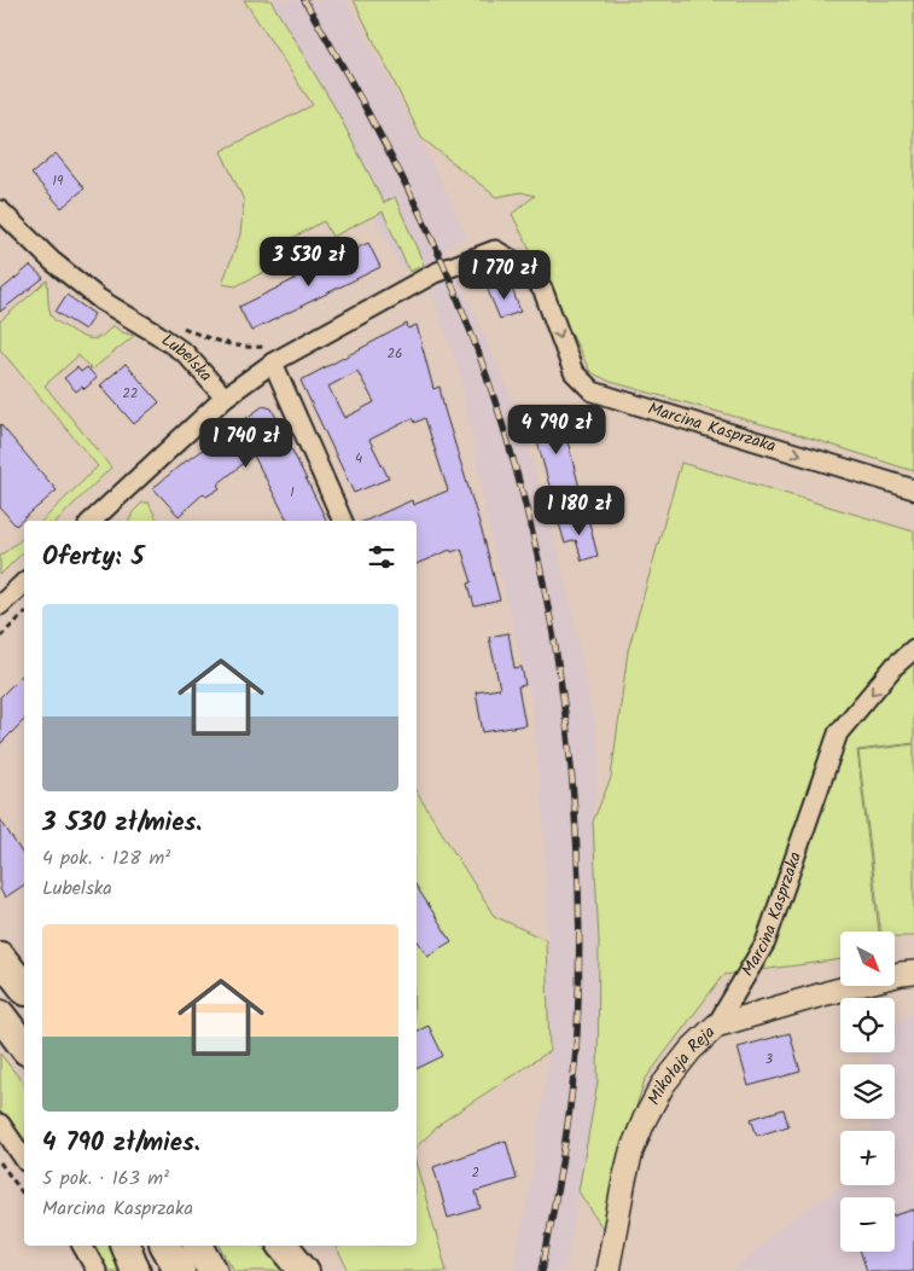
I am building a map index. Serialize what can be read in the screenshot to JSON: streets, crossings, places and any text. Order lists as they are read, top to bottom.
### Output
{
  "streets": {
    "street": ["Lubelska", "Marcina Kasprzaka", "Mikołaja Reja"]
  },
  "crossings": [
    ["Marcina Kasprzaka", "Mikołaja Reja"]
  ],
  "house_numbers": [
    "19",
    "26",
    "22",
    "4",
    "1",
    "3",
    "2"
  ],
  "north": "bottom right",
  "page": {
    "price": [
      "3 530 zł",
      "1 770 zł",
      "4 790 zł",
      "1 740 zł",
      "1 180 zł"
    ],
    "heading": "Oferty: 5",
    "list": [
      {
        "name": "3 530 zł/mies.",
        "note": "4 pok. · 128 m² · Lubelska"
      },
      {
        "name": "4 790 zł/mies.",
        "note": "5 pok. · 163 m² · Marcina Kasprzaka"
      }
    ],
    "map_buttons": ["+", "−"]
  }
}
